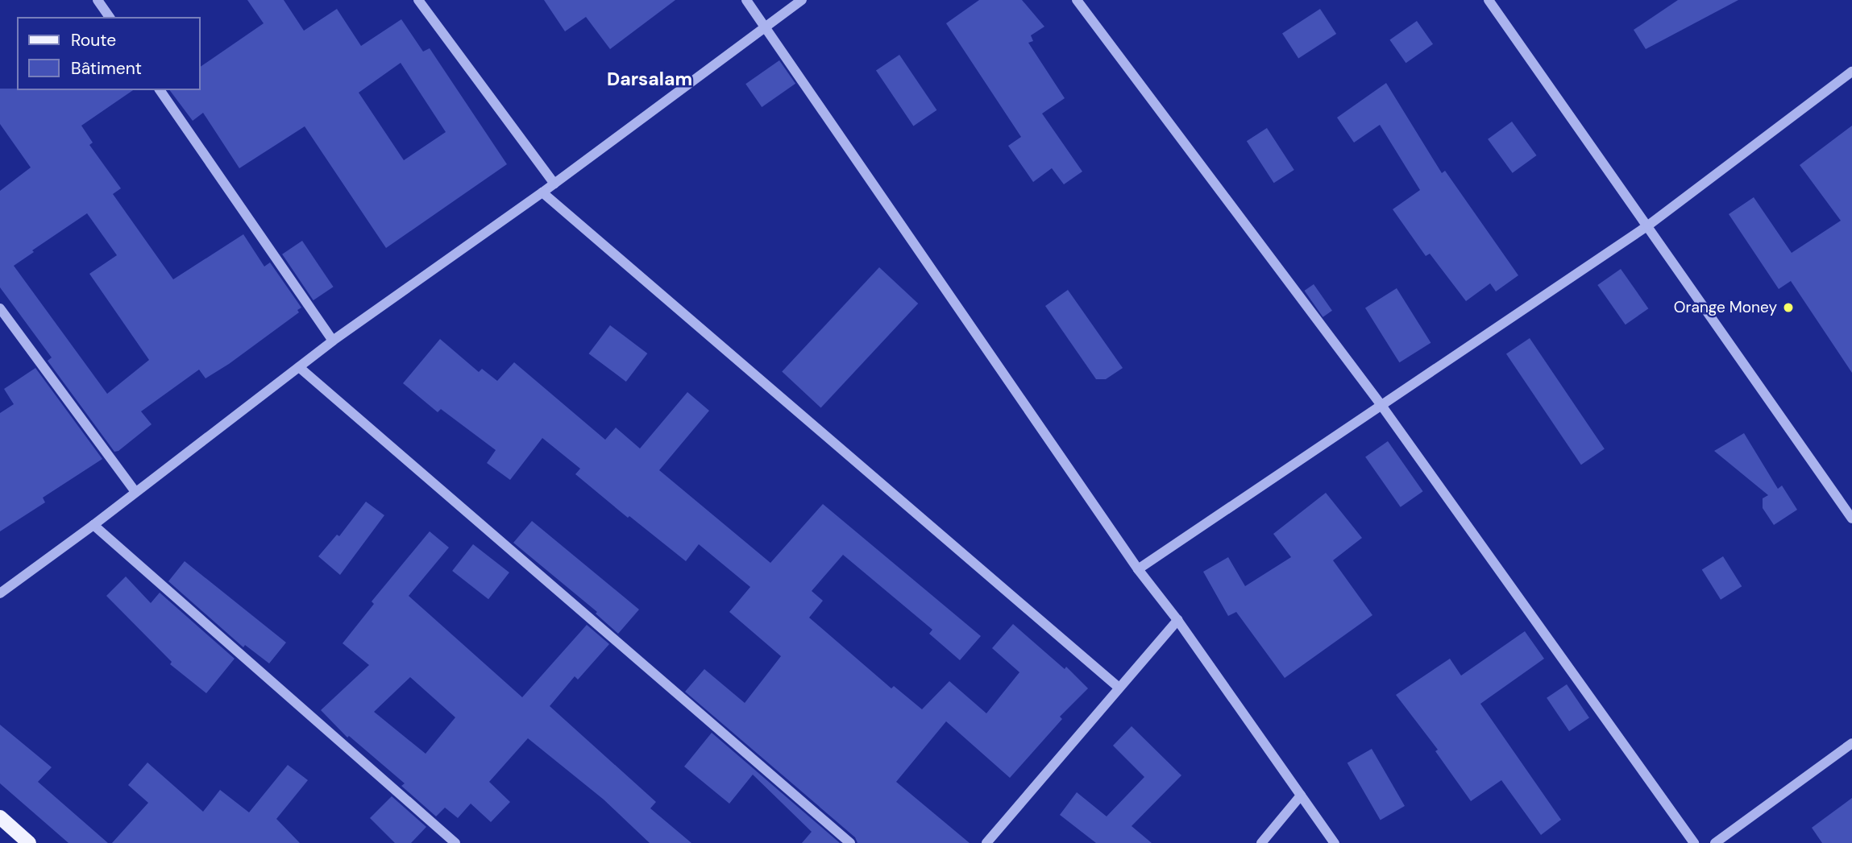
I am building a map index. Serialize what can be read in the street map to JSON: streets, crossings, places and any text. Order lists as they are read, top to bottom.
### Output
{
  "districts": ["Darsalam"],
  "places": ["Orange Money"],
  "legend": ["Route", "Bâtiment"]
}
